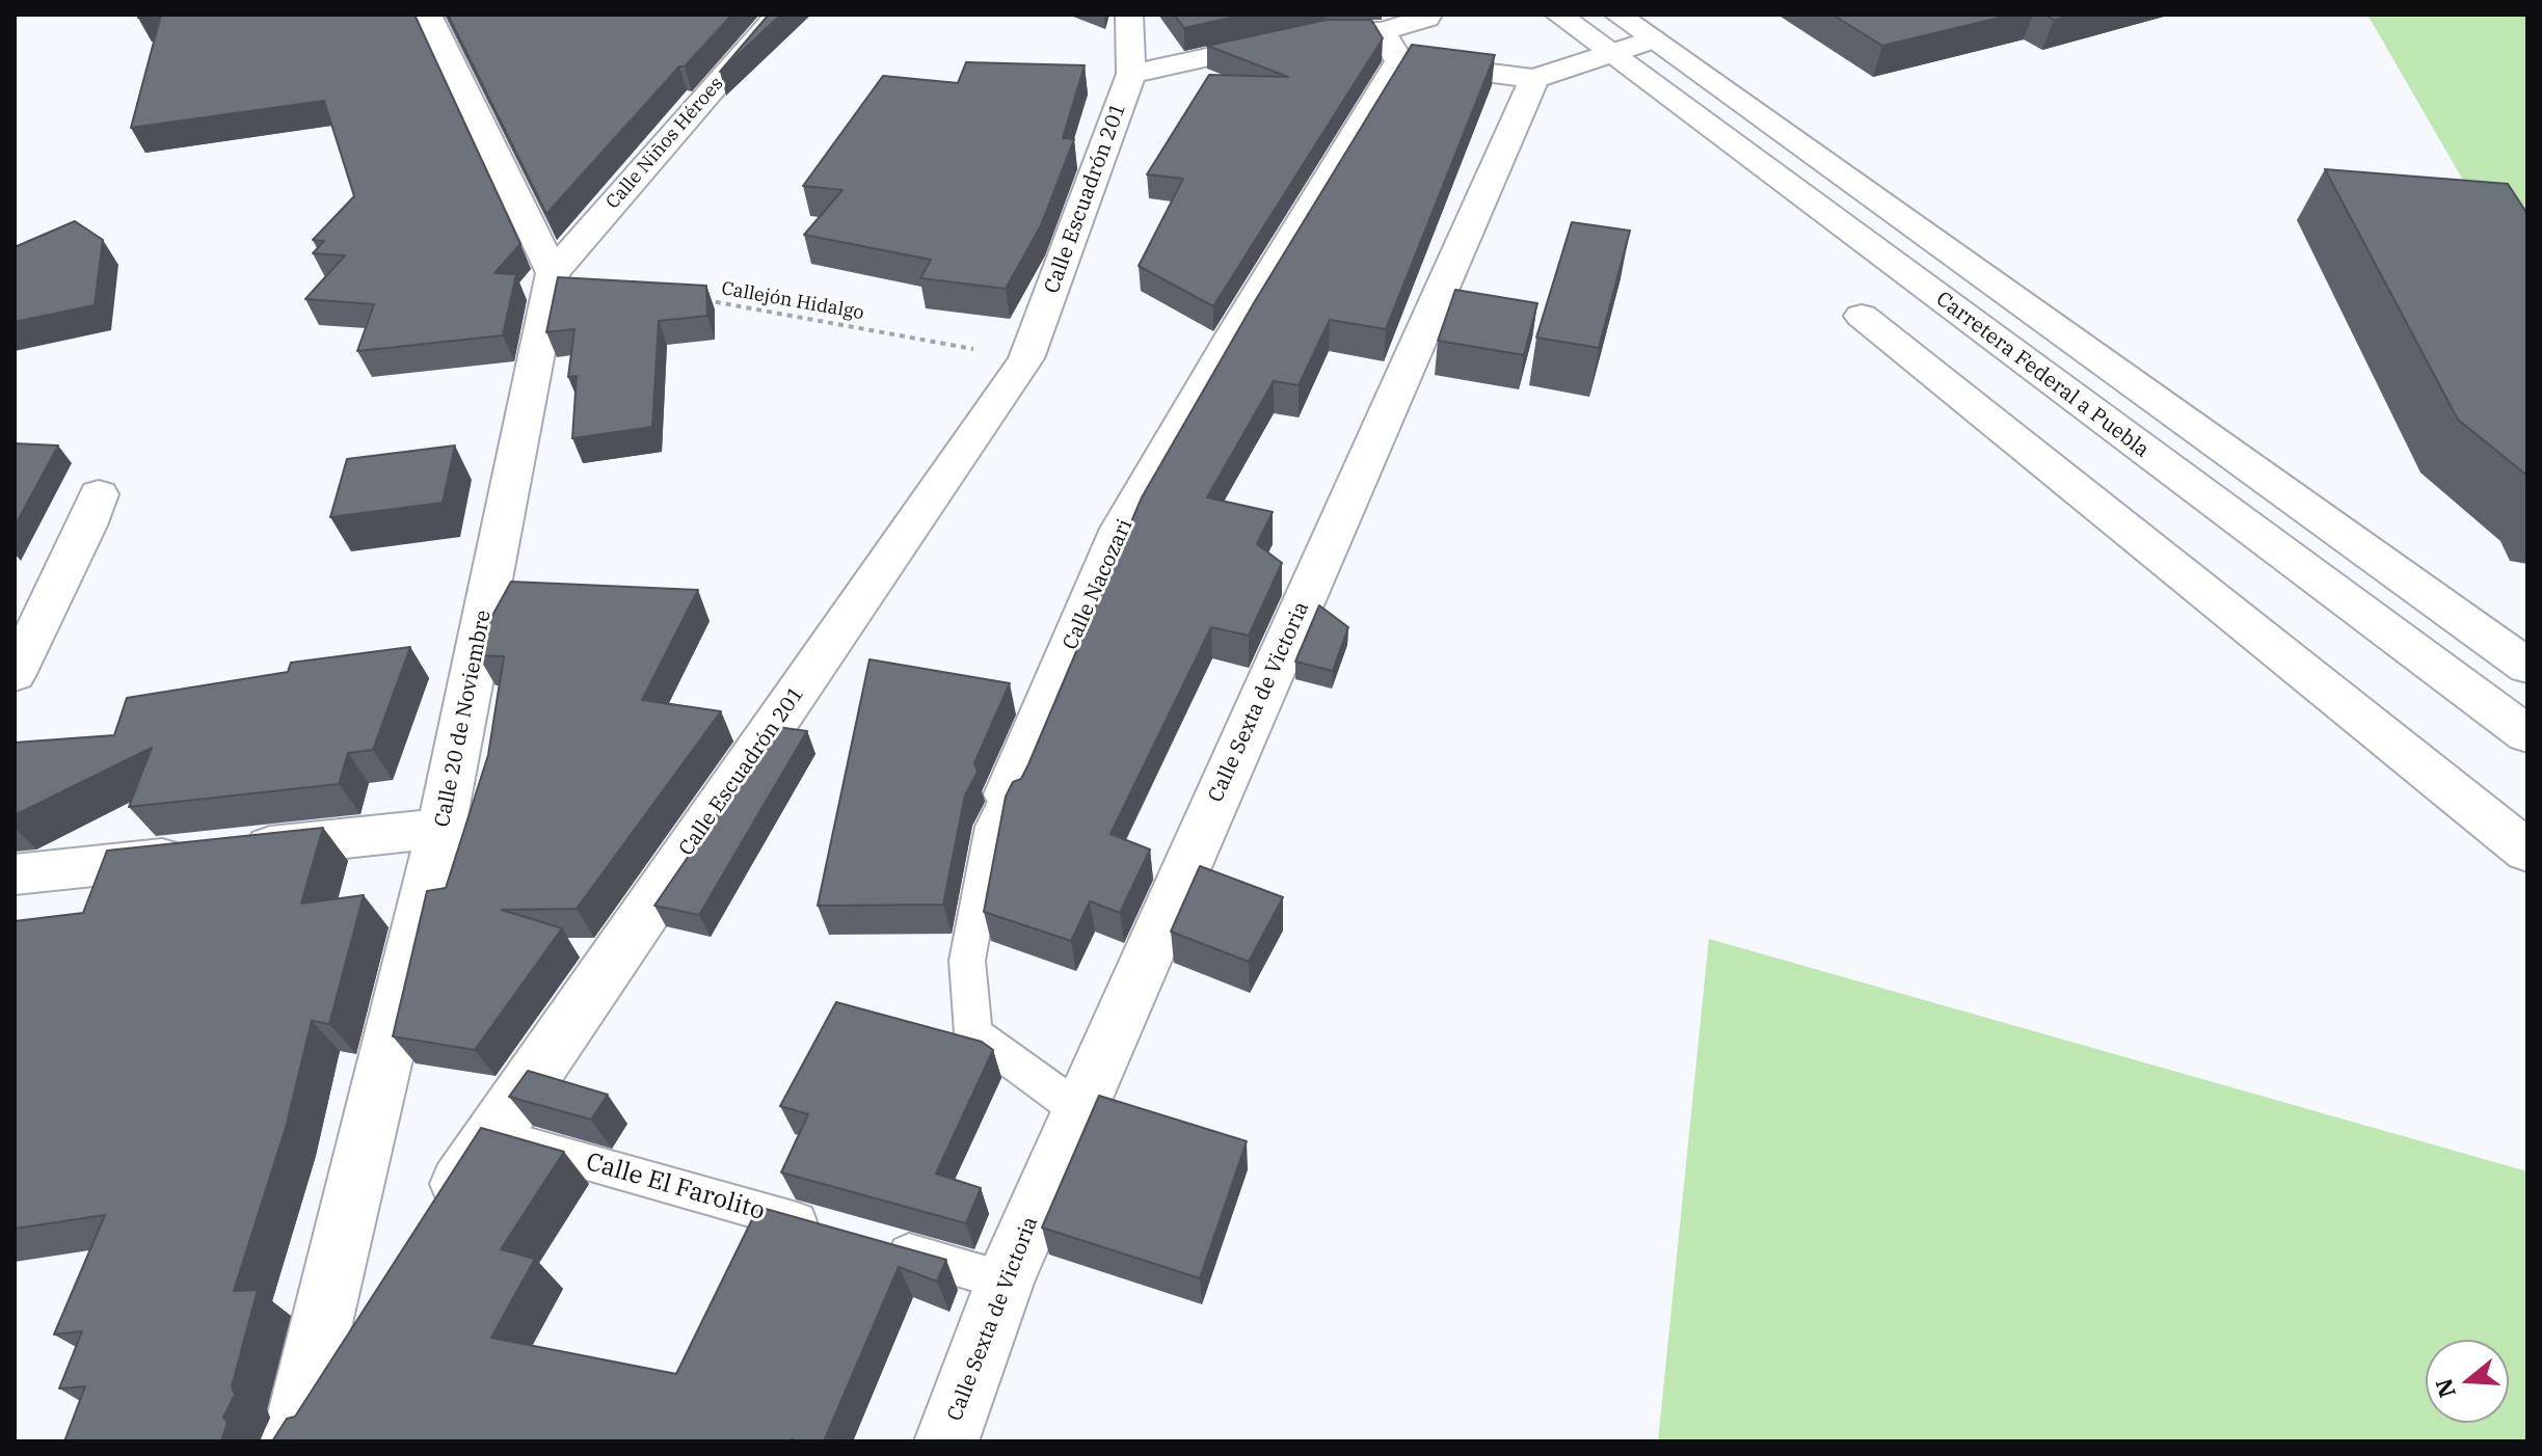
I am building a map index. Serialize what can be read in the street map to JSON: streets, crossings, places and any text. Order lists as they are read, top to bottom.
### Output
{
  "streets": {
    "street": [
      "Calle Niños Héroes",
      "Calle Escuadrón 201",
      "Carretera Federal a Puebla",
      "Calle Nacozari",
      "Calle Sexta de Victoria",
      "Calle 20 de Noviembre"
    ],
    "lane": ["Calle El Farolito"],
    "path": ["Callejón Hidalgo"]
  },
  "crossings": [
    ["Calle Niños Héroes", "Calle 20 de Noviembre"],
    ["Calle Escuadrón 201", "Callejón Hidalgo"],
    ["Calle Escuadrón 201", "Calle El Farolito"],
    ["Calle Nacozari", "Calle Sexta de Victoria"]
  ],
  "north": "left"
}
